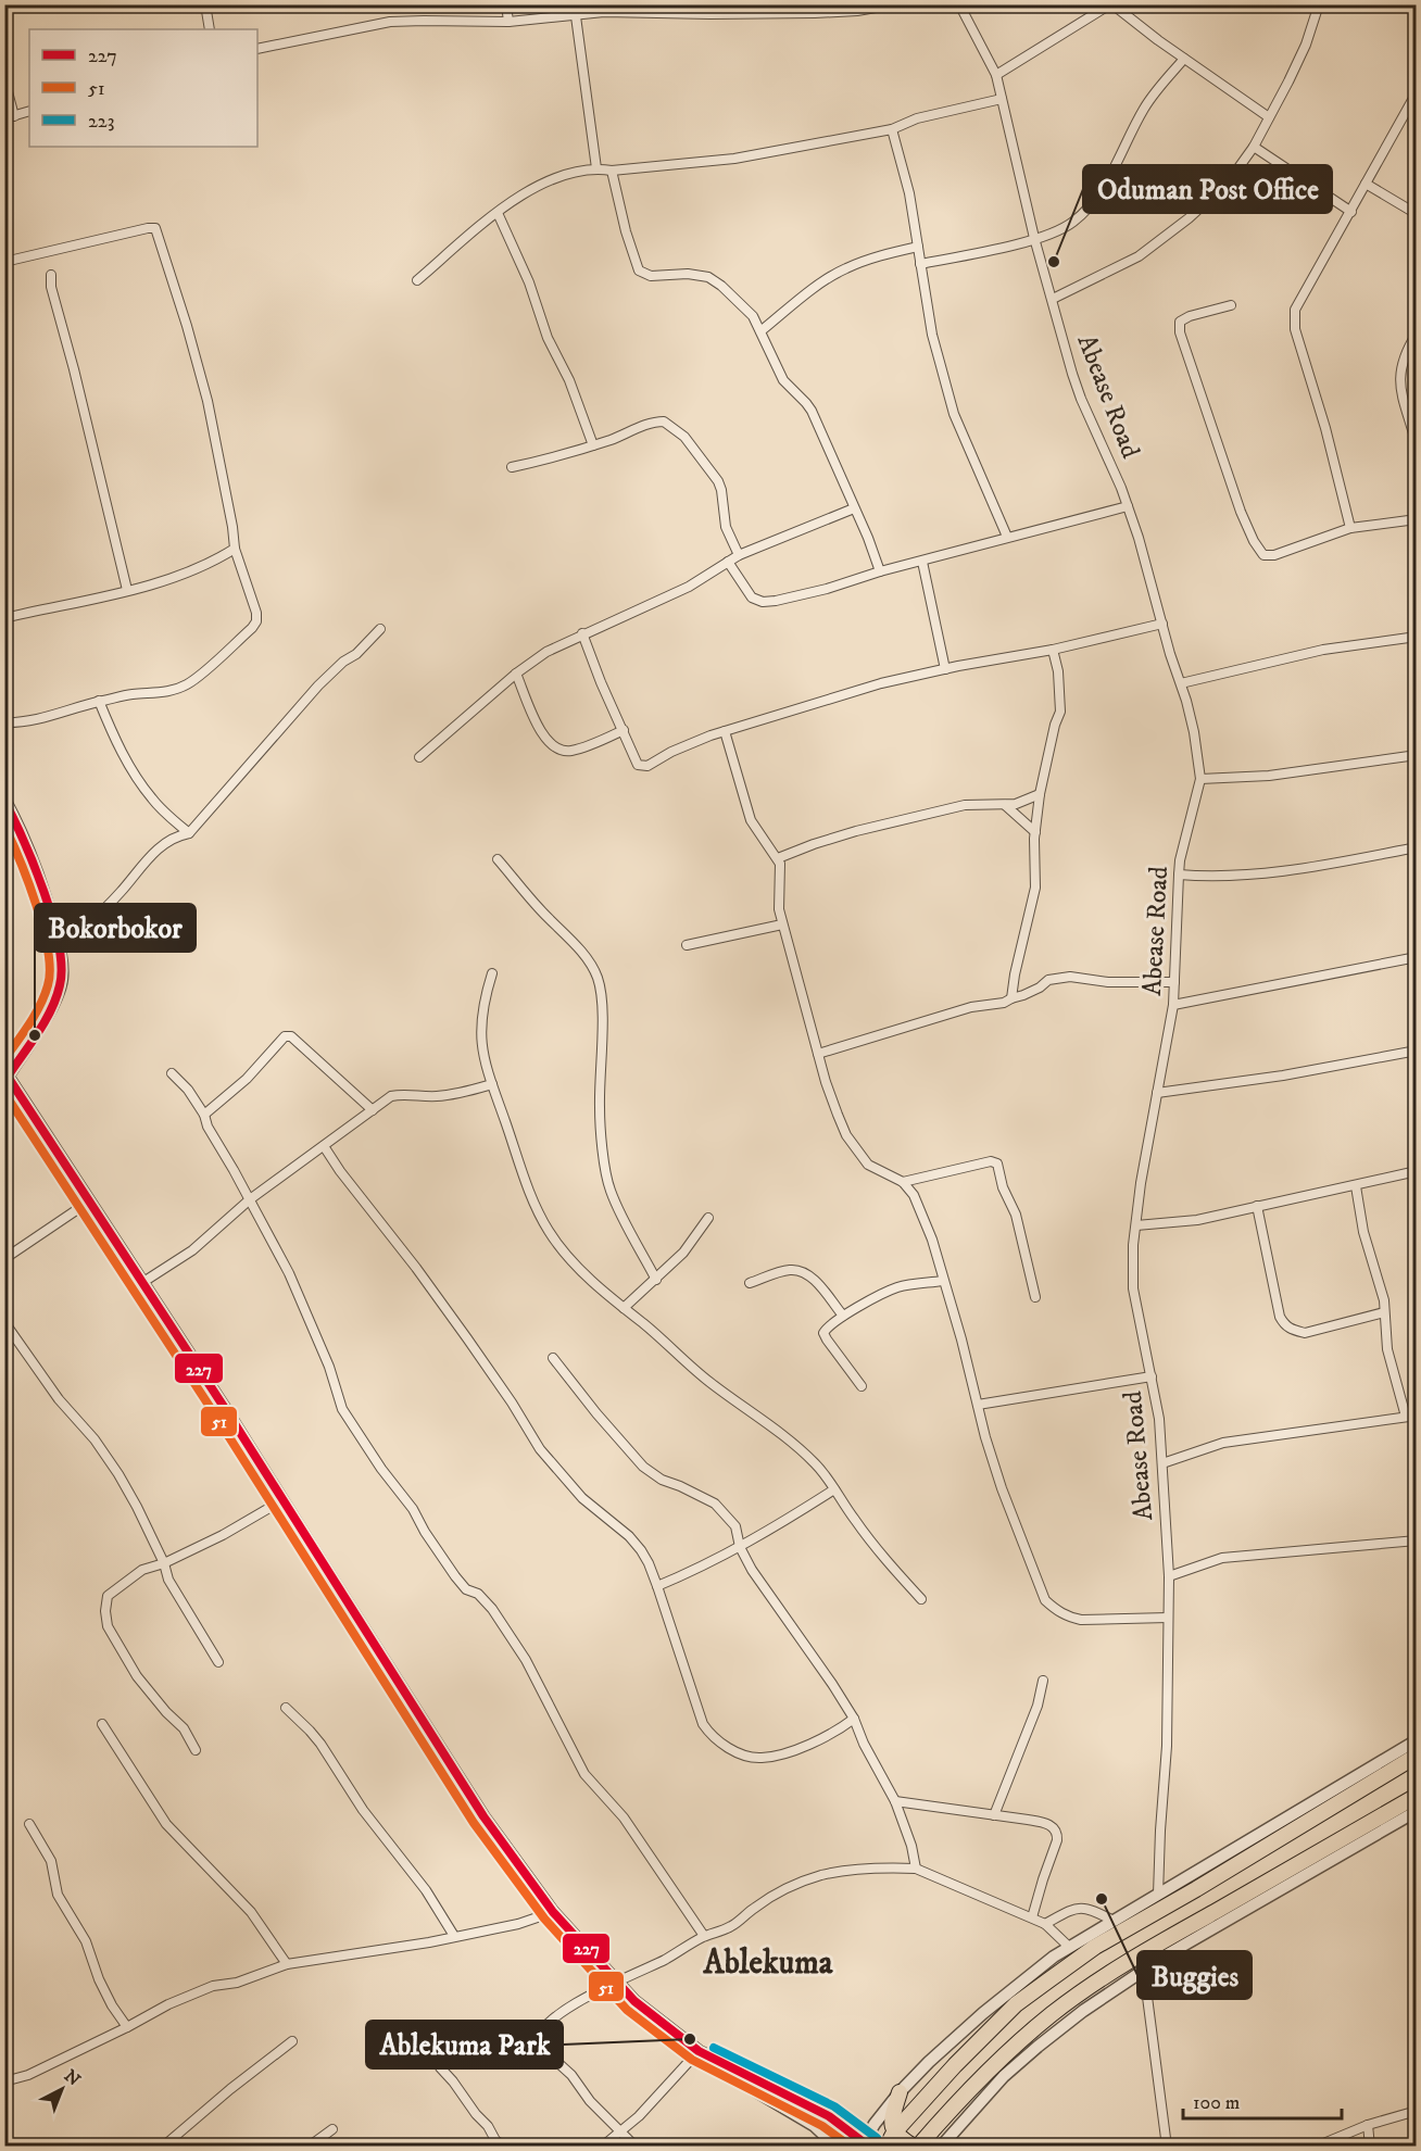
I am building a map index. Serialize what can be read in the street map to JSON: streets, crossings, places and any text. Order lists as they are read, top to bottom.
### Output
{
  "streets": {
    "street": ["Abease Road"]
  },
  "districts": ["Ablekuma"],
  "places": [
    "Oduman Post Office",
    "Bokorbokor",
    "Buggies",
    "Ablekuma Park"
  ],
  "lines": ["transit line 227", "transit line 51", "transit line 223"],
  "legend": ["227", "51", "223"],
  "scale_bar": "100 m",
  "north": "top right"
}
